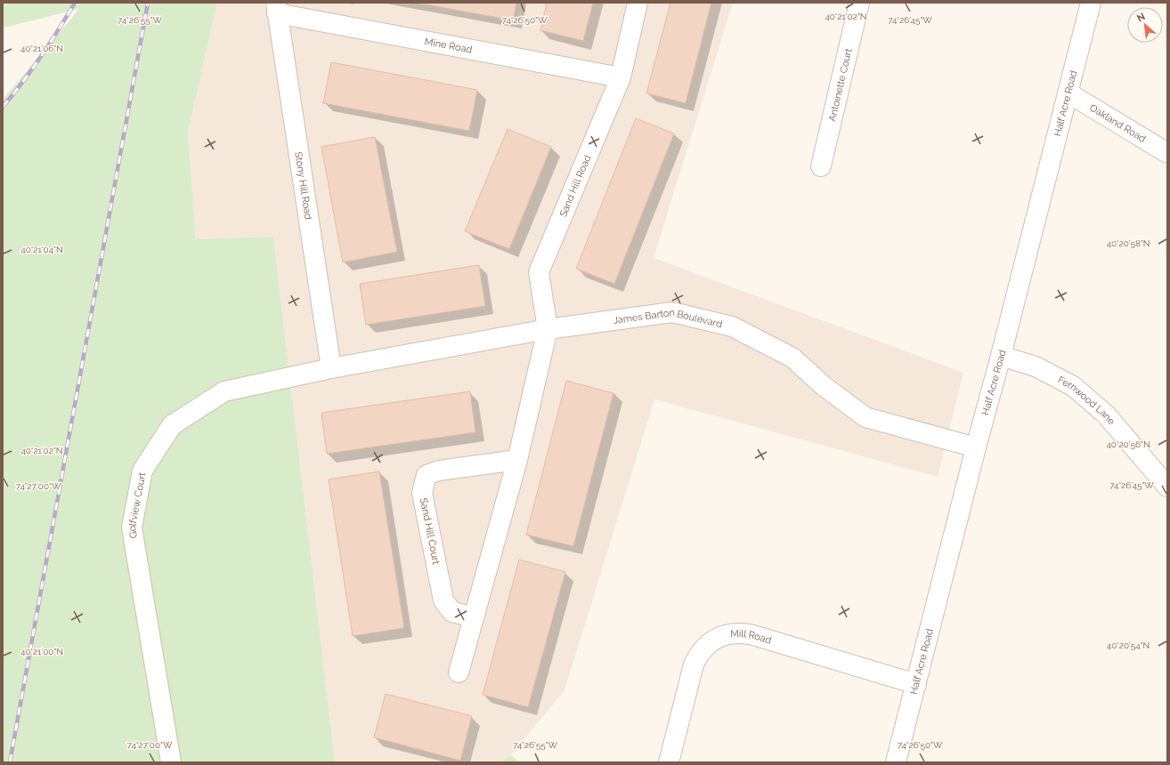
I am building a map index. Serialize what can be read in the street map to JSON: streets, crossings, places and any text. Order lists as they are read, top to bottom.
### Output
{
  "streets": {
    "street": [
      "Mine Road",
      "Antoinette Court",
      "Half Acre Road",
      "Oakland Road",
      "Stony Hill Road",
      "Sand Hill Road",
      "James Barton Boulevard",
      "Fernwood Lane",
      "Golfview Court",
      "Sand Hill Court",
      "Mill Road"
    ]
  },
  "crossings": [
    ["Mine Road", "Stony Hill Road"],
    ["Mine Road", "Sand Hill Road"],
    ["Half Acre Road", "Oakland Road"],
    ["Half Acre Road", "James Barton Boulevard"],
    ["Half Acre Road", "Fernwood Lane"],
    ["Half Acre Road", "Mill Road"],
    ["Stony Hill Road", "James Barton Boulevard"],
    ["Stony Hill Road", "Golfview Court"],
    ["Sand Hill Road", "James Barton Boulevard"],
    ["James Barton Boulevard", "Golfview Court"]
  ],
  "north": "top left",
  "coordinates": [
    "40°21'02\"N",
    "74°26'55\"W",
    "74°26'50\"W",
    "74°26'45\"W",
    "40°21'06\"N",
    "40°20'58\"N",
    "40°21'04\"N",
    "40°20'56\"N",
    "74°27'00\"W",
    "40°20'54\"N",
    "40°21'00\"N"
  ]
}
